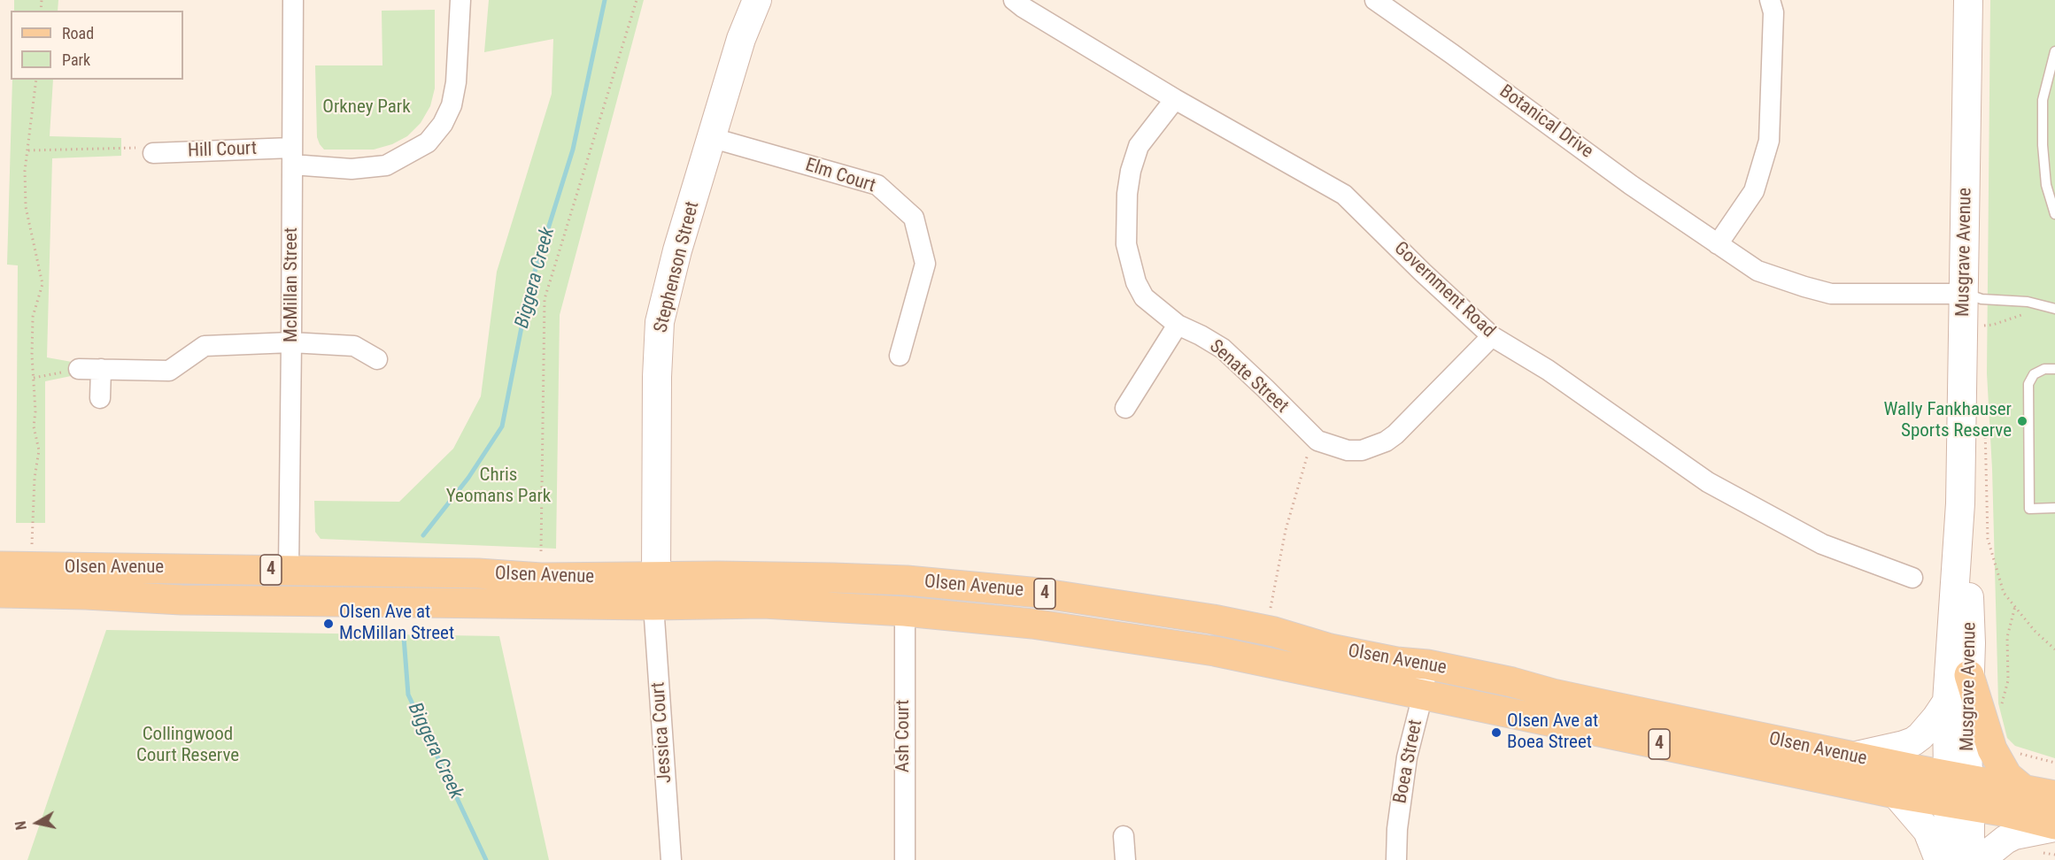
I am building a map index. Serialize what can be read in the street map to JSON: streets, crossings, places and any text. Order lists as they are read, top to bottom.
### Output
{
  "streets": {
    "main road": [
      "Musgrave Avenue",
      "Stephenson Street",
      "Olsen Avenue",
      "4"
    ],
    "street": [
      "Botanical Drive",
      "Hill Court",
      "Elm Court",
      "McMillan Street",
      "Government Road",
      "Senate Street",
      "Jessica Court",
      "Ash Court",
      "Boea Street"
    ]
  },
  "crossings": [
    ["Botanical Drive", "Musgrave Avenue"],
    ["Hill Court", "McMillan Street"],
    ["Elm Court", "Stephenson Street"],
    ["Musgrave Avenue", "Olsen Avenue"],
    ["Stephenson Street", "Olsen Avenue"],
    ["Stephenson Street", "Jessica Court"],
    ["McMillan Street", "Olsen Avenue"],
    ["Government Road", "Senate Street"],
    ["Olsen Avenue", "Jessica Court"],
    ["Olsen Avenue", "Ash Court"],
    ["Olsen Avenue", "Boea Street"]
  ],
  "water": ["Biggera Creek"],
  "parks": ["Orkney Park", "Chris Yeomans Park", "Collingwood Court Reserve"],
  "places": ["Wally Fankhauser Sports Reserve", "Olsen Ave at McMillan Street", "Olsen Ave at Boea Street"],
  "legend": ["Road", "Park"],
  "north": "left"
}
